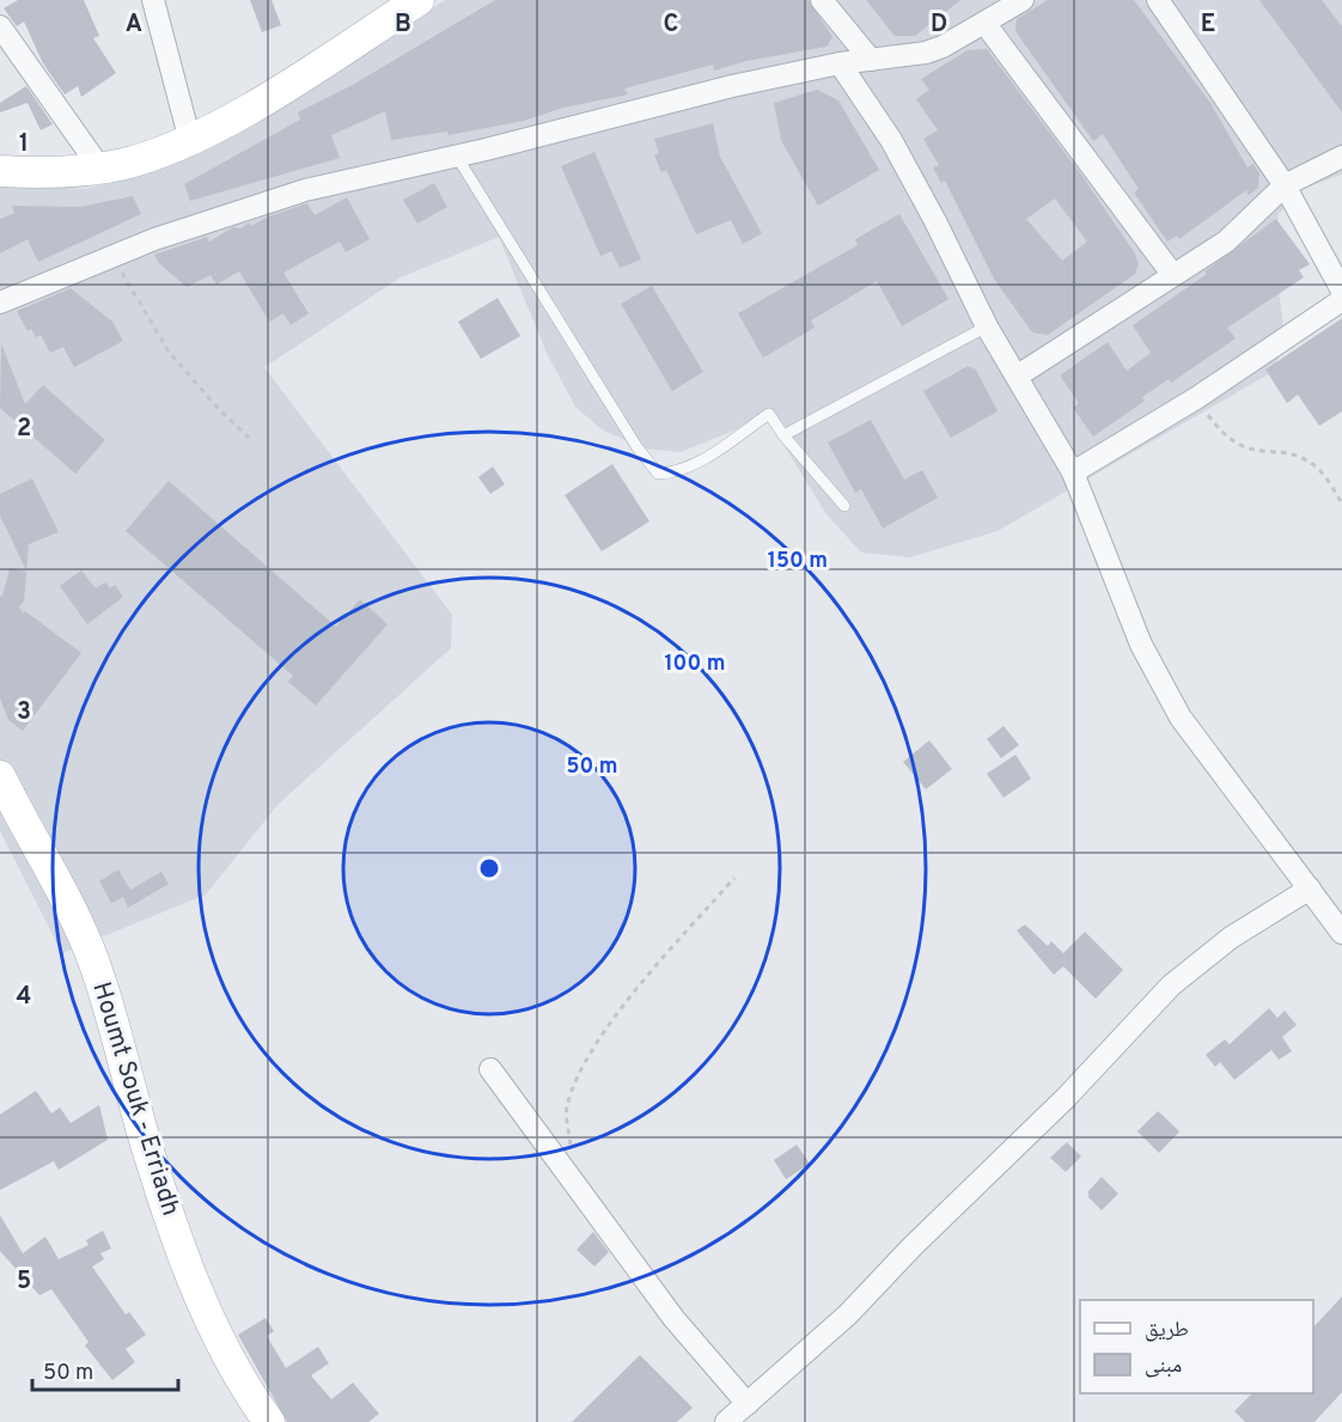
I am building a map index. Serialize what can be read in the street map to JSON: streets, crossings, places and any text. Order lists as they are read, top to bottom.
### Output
{
  "streets": {
    "street": ["Houmt Souk - Erriadh"]
  },
  "legend": ["طريق", "مبنى"],
  "scale_bar": "50 m",
  "grid": {
    "columns": [
      "A",
      "B",
      "C",
      "D",
      "E"
    ],
    "rows": [
      "1",
      "2",
      "3",
      "4",
      "5"
    ]
  },
  "rings": ["150 m", "100 m", "50 m"]
}
